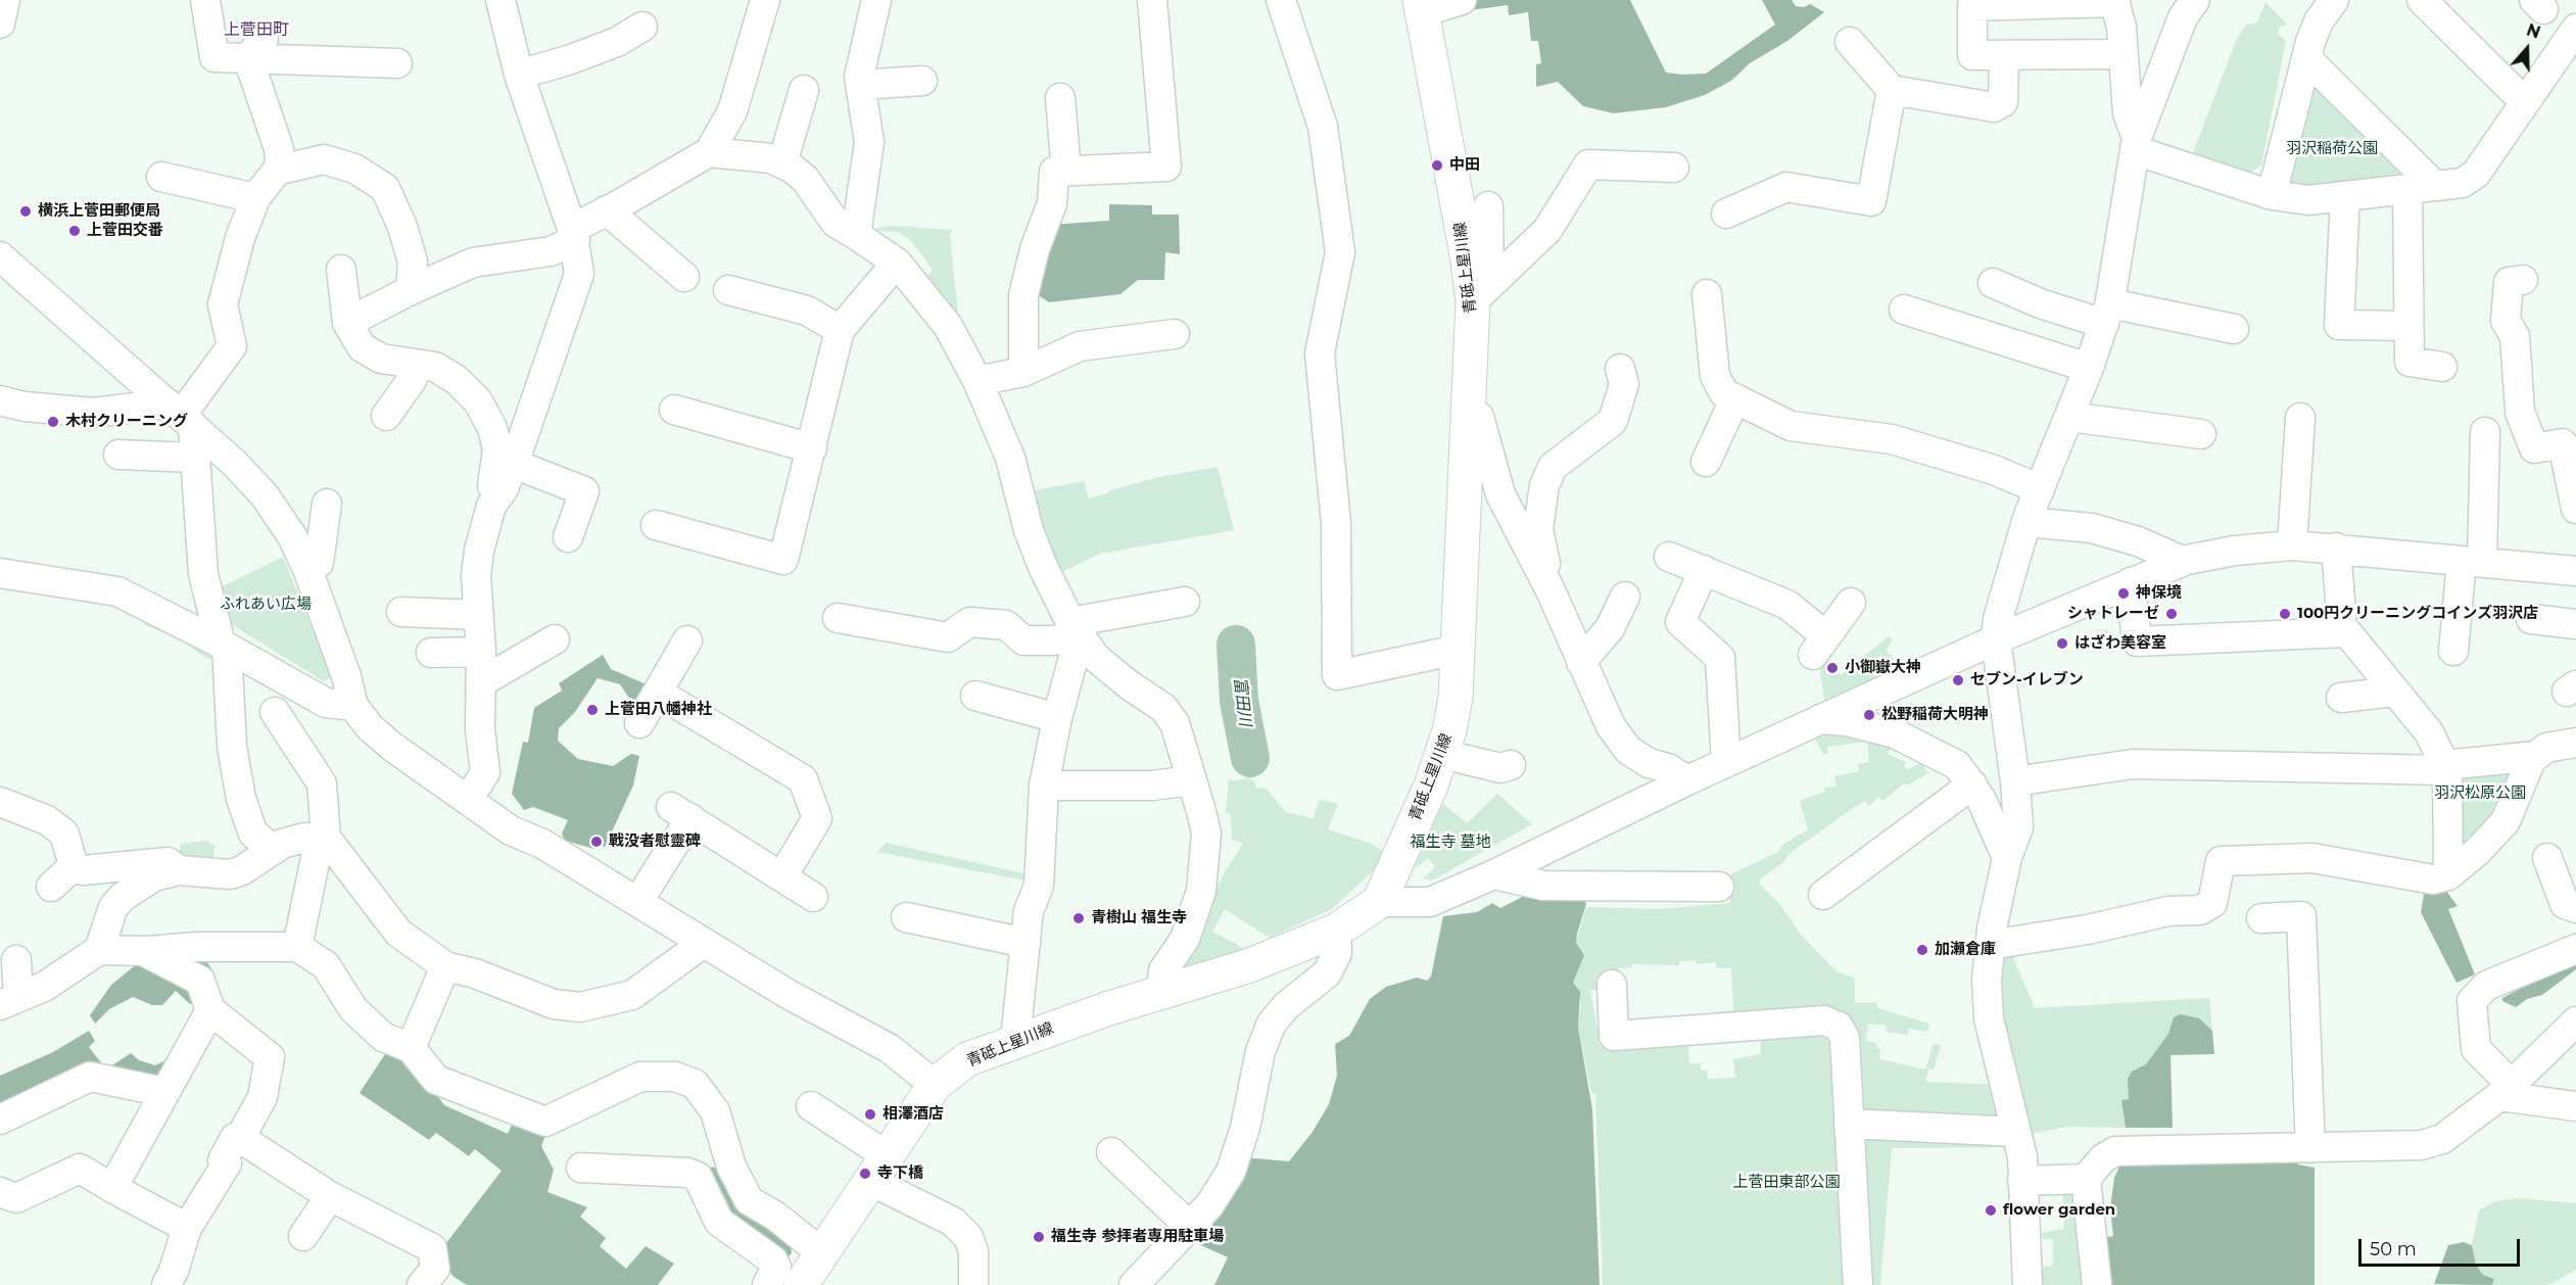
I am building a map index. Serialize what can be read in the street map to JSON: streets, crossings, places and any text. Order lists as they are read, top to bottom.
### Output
{
  "streets": {
    "main road": ["青砥上星川線"]
  },
  "districts": ["上菅田町"],
  "water": ["富田川"],
  "parks": [
    "羽沢稲荷公園",
    "ふれあい広場",
    "羽沢松原公園",
    "福生寺 墓地",
    "上菅田東部公園"
  ],
  "places": [
    "中田",
    "横浜上菅田郵便局",
    "上菅田交番",
    "木村クリーニング",
    "神保境",
    "シャトレーゼ",
    "100円クリーニングコインズ羽沢店",
    "はざわ美容室",
    "小御嶽大神",
    "セブン-イレブン",
    "上菅田八幡神社",
    "松野稲荷大明神",
    "戰没者慰靈碑",
    "青樹山 福生寺",
    "加瀬倉庫",
    "相澤酒店",
    "寺下橋",
    "flower garden",
    "福生寺 参拝者専用駐車場"
  ],
  "scale_bar": "50 m",
  "north": "top"
}
